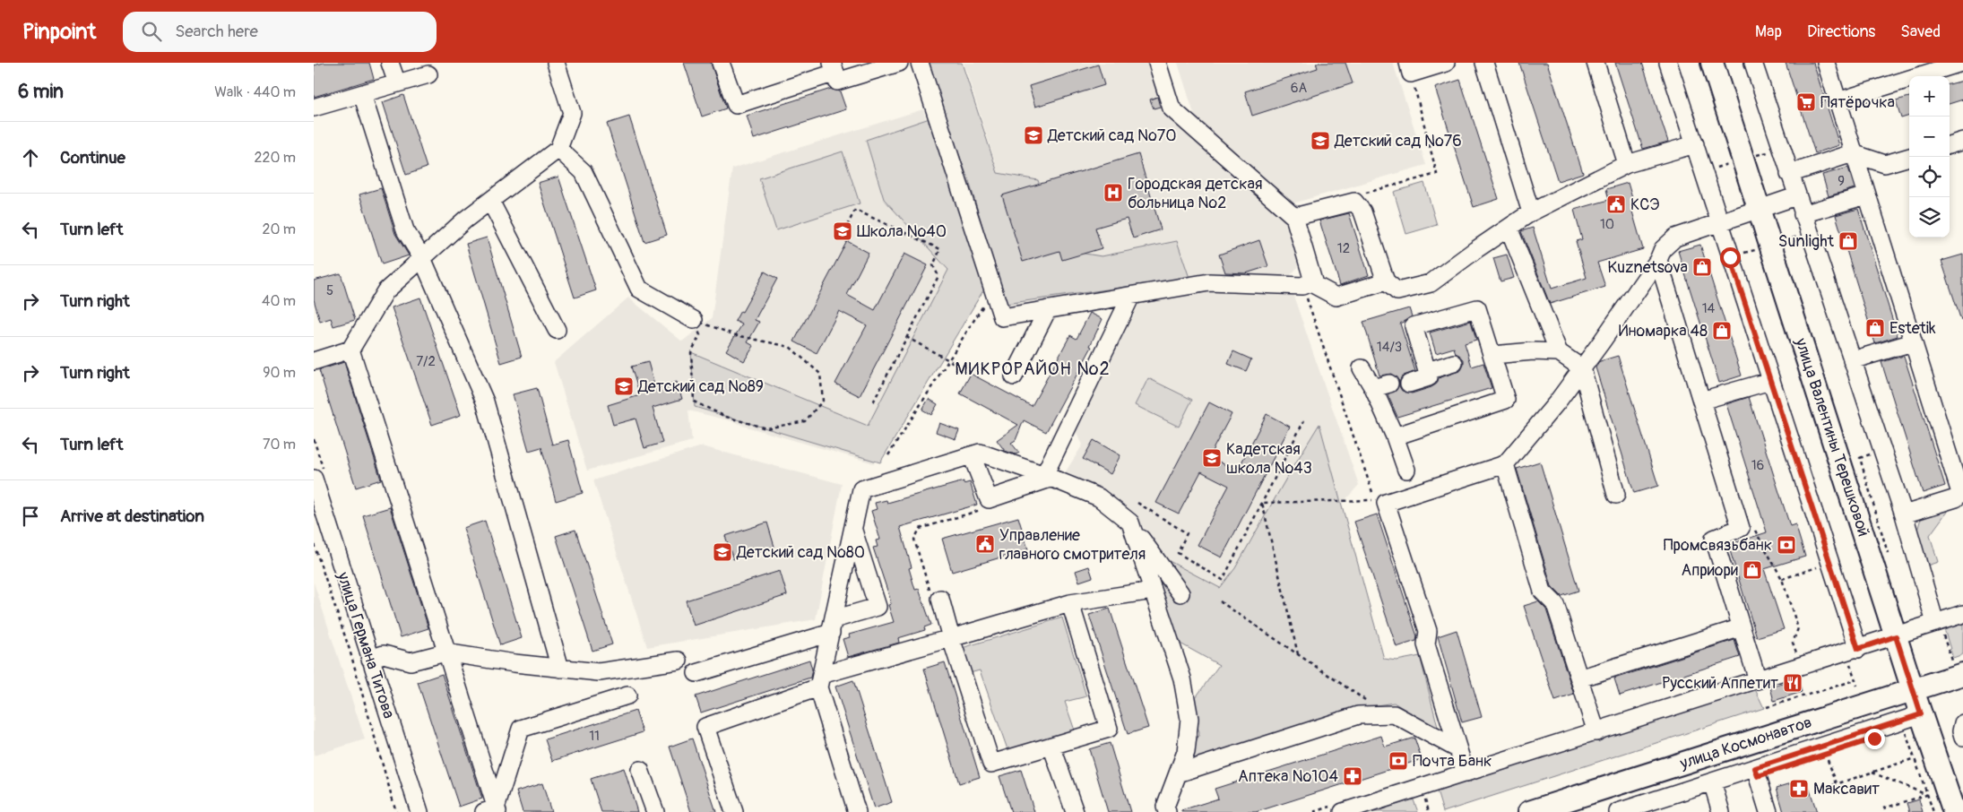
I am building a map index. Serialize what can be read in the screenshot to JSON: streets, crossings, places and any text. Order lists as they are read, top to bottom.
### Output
{
  "streets": {
    "main road": ["улица Валентины Терешковой", "улица Космонавтов"],
    "street": ["улица Германа Титова"]
  },
  "crossings": [
    ["улица Валентины Терешковой", "улица Космонавтов"]
  ],
  "districts": ["МИКРОРАЙОН №2"],
  "places": {
    "supermarket": ["Пятёрочка"],
    "school or university": [
      "Детский сад №70",
      "Детский сад №76",
      "Школа №40",
      "Детский сад №89",
      "Кадетская школа №43",
      "Детский сад №80"
    ],
    "hospital": ["Городская детская больница №2"],
    "public building": ["КСЭ", "Управление главного смотрителя"],
    "shop": [
      "Sunlight",
      "Kuznetsova",
      "Estetik",
      "Иномарка 48",
      "Априори"
    ],
    "bank": ["Промсвязьбанк", "Почта Банк"],
    "restaurant": ["Русский Аппетит"],
    "pharmacy": ["Аптека №104", "Максавит"]
  },
  "house_numbers": [
    "6А",
    "9",
    "10",
    "12",
    "5",
    "14",
    "14/3",
    "7/2",
    "16",
    "11"
  ],
  "page": {
    "header": "Pinpoint",
    "search": "Search here",
    "nav": ["Map", "Directions", "Saved"],
    "heading": ["6 min", "Walk · 440 m"],
    "map_buttons": ["+", "−"],
    "list": [
      ["Continue", "220 m"],
      ["Turn left", "20 m"],
      ["Turn right", "40 m"],
      ["Turn right", "90 m"],
      ["Turn left", "70 m"],
      "Arrive at destination"
    ]
  }
}
